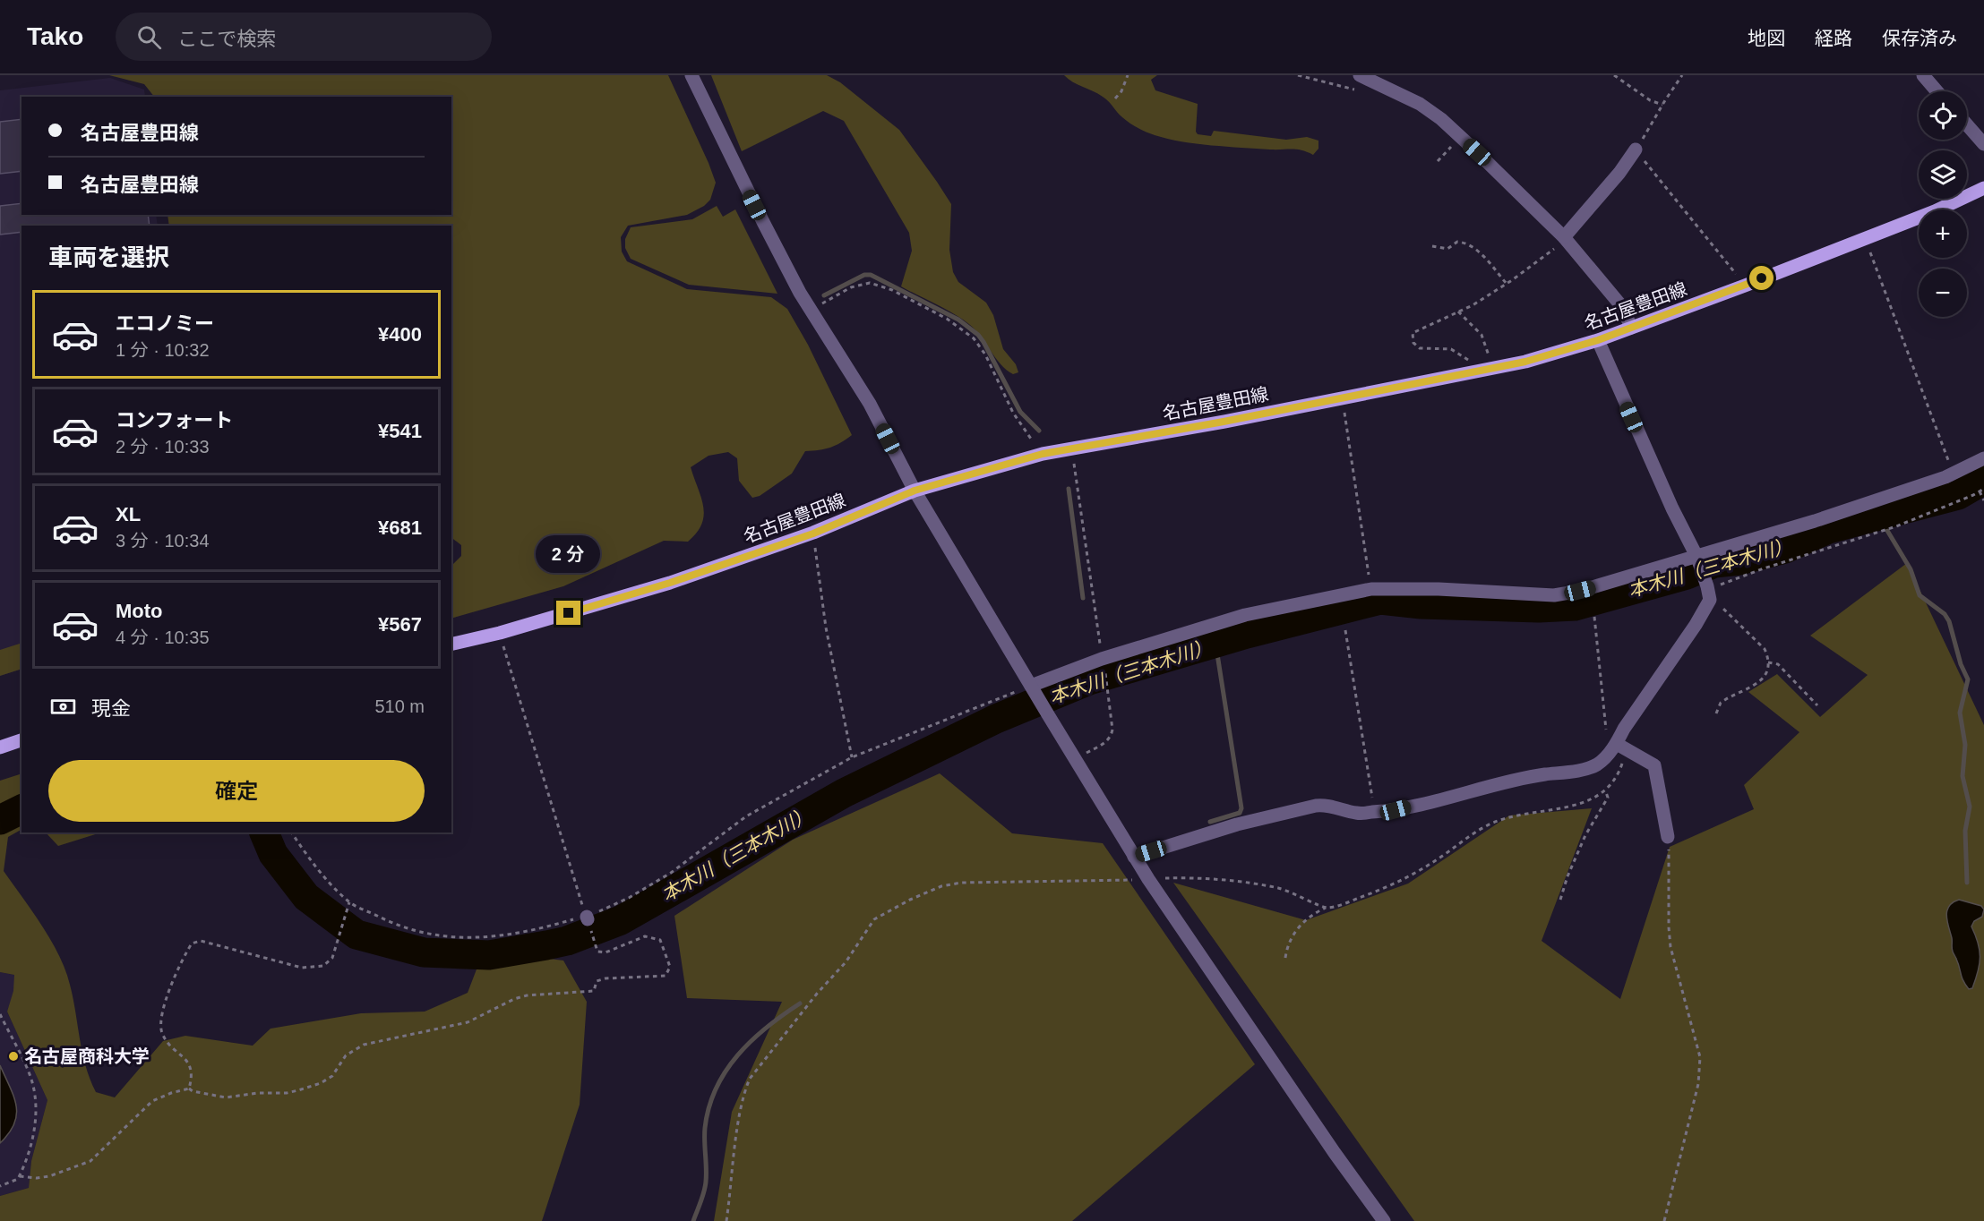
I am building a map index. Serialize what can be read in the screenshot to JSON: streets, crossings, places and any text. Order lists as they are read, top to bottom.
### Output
{
  "streets": {
    "main road": ["名古屋豊田線"]
  },
  "water": ["本木川（三本木川）"],
  "places": ["名古屋商科大学"],
  "page": {
    "header": "Tako",
    "search": "ここで検索",
    "nav": ["地図", "経路", "保存済み"],
    "map_buttons": ["+", "−"],
    "banner": ["名古屋豊田線", "名古屋豊田線"],
    "heading": "車両を選択",
    "list": [
      {
        "name": "エコノミー",
        "note": "1 分 · 10:32",
        "value": "¥400"
      },
      {
        "name": "コンフォート",
        "note": "2 分 · 10:33",
        "value": "¥541"
      },
      {
        "name": "XL",
        "note": "3 分 · 10:34",
        "value": "¥681"
      },
      {
        "name": "Moto",
        "note": "4 分 · 10:35",
        "value": "¥567"
      }
    ],
    "bubble": "2 分",
    "pay": ["現金", "510 m"],
    "buttons": "確定"
  }
}
